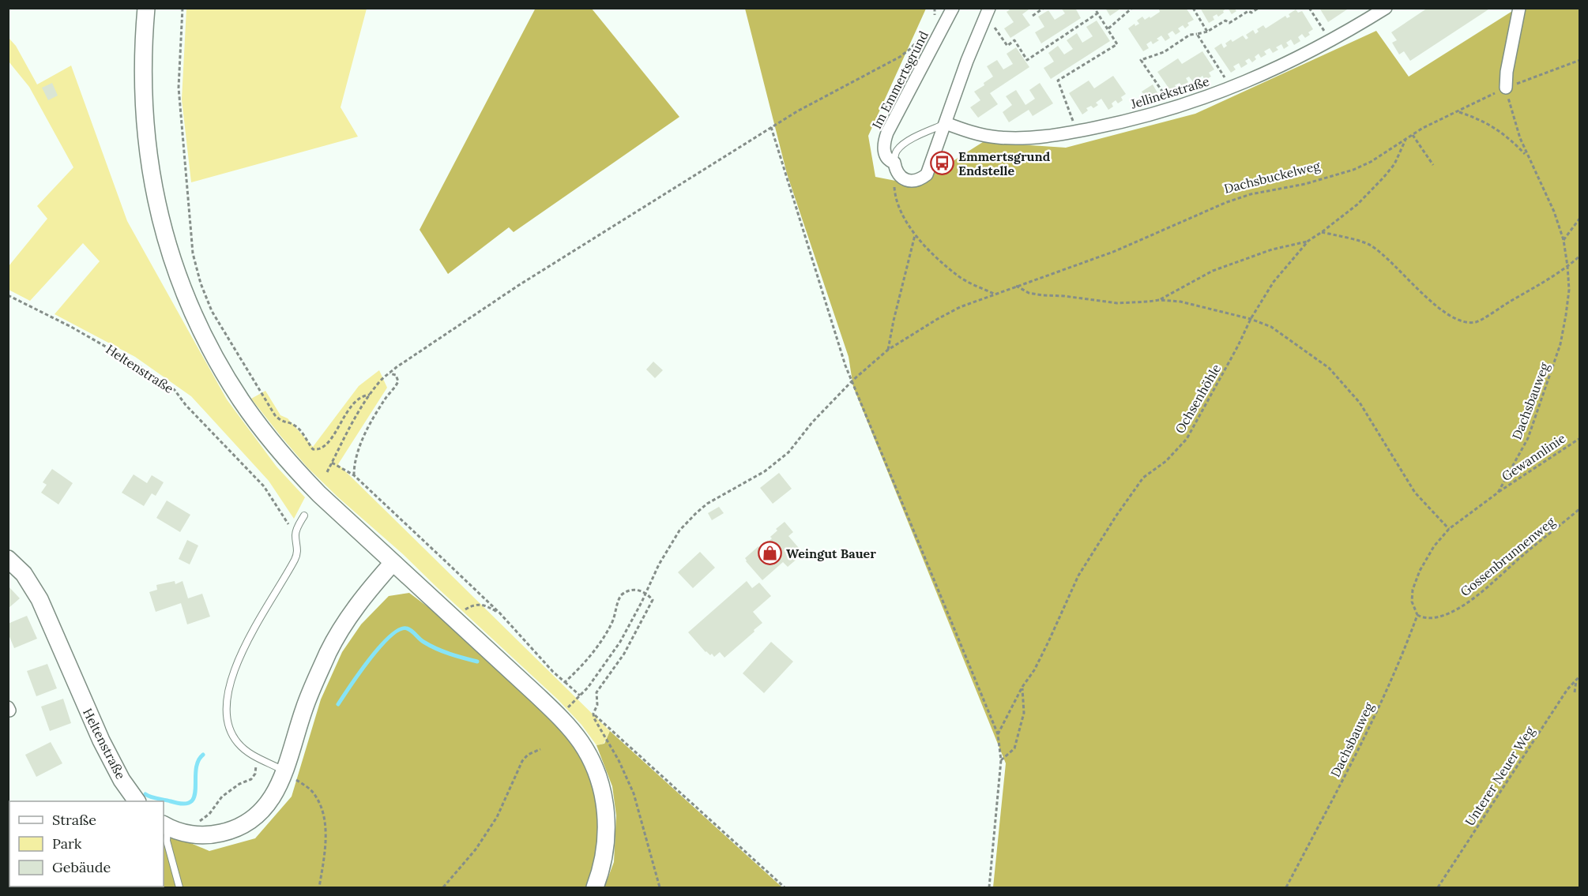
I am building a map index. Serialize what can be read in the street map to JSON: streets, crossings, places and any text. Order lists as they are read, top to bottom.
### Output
{
  "streets": {
    "main road": ["Heltenstraße"],
    "street": ["Im Emmertsgrund", "Jellinekstraße"],
    "path": [
      "Dachsbuckelweg",
      "Ochsenhöhle",
      "Dachsbauweg",
      "Gewannlinie",
      "Gossenbrunnenweg",
      "Unterer Neuer Weg"
    ]
  },
  "crossings": [
    ["Dachsbuckelweg", "Ochsenhöhle"],
    ["Dachsbuckelweg", "Dachsbauweg"],
    ["Dachsbauweg", "Gewannlinie"],
    ["Dachsbauweg", "Gossenbrunnenweg"]
  ],
  "places": {
    "bus stop": ["Emmertsgrund Endstelle"],
    "shop": ["Weingut Bauer"]
  },
  "legend": ["Straße", "Park", "Gebäude"]
}
